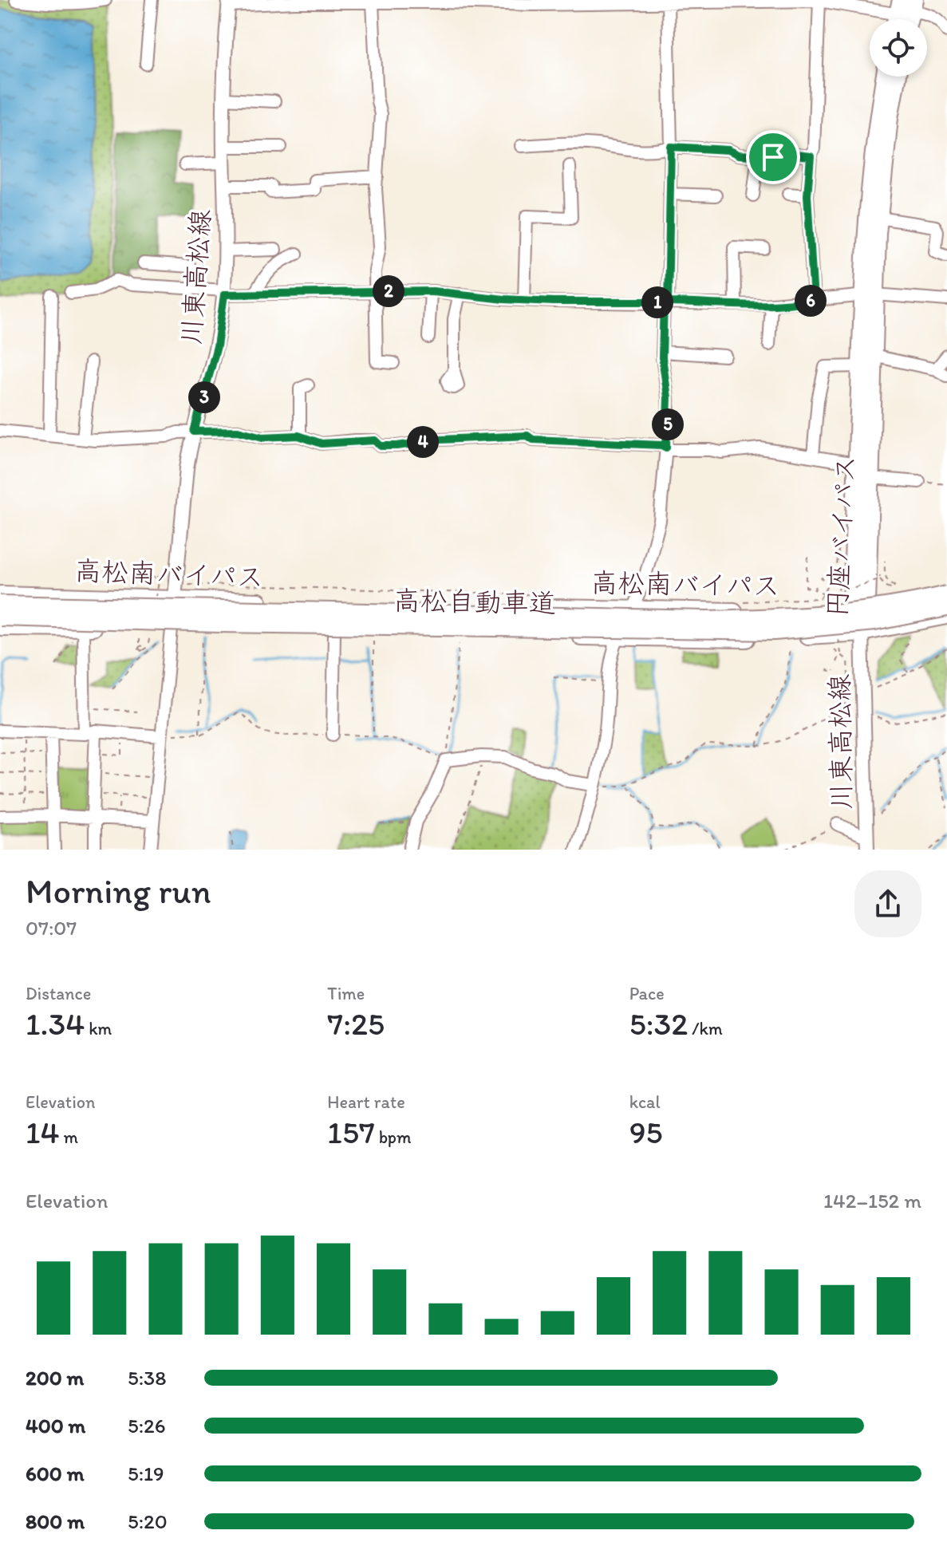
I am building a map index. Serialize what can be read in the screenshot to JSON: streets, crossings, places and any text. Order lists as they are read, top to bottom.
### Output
{
  "streets": {
    "highway": ["円座バイパス", "高松南バイパス", "高松自動車道"],
    "main road": ["川東高松線"]
  },
  "crossings": [
    ["川東高松線", "円座バイパス"],
    ["川東高松線", "高松南バイパス"],
    ["円座バイパス", "高松南バイパス"]
  ],
  "page": {
    "pins": [
      "2",
      "6",
      "1",
      "3",
      "5",
      "4"
    ],
    "heading": ["Morning run", "07:07"],
    "stats": [
      ["Distance", "1.34 km"],
      ["Time", "7:25"],
      ["Pace", "5:32 /km"],
      ["Elevation", "14 m"],
      ["Heart rate", "157 bpm"],
      ["kcal", "95"]
    ],
    "chart": ["Elevation", "142–152 m"],
    "list": [
      {
        "name": "200 m",
        "note": "5:38"
      },
      {
        "name": "400 m",
        "note": "5:26"
      },
      {
        "name": "600 m",
        "note": "5:19"
      },
      {
        "name": "800 m",
        "note": "5:20"
      }
    ]
  }
}
